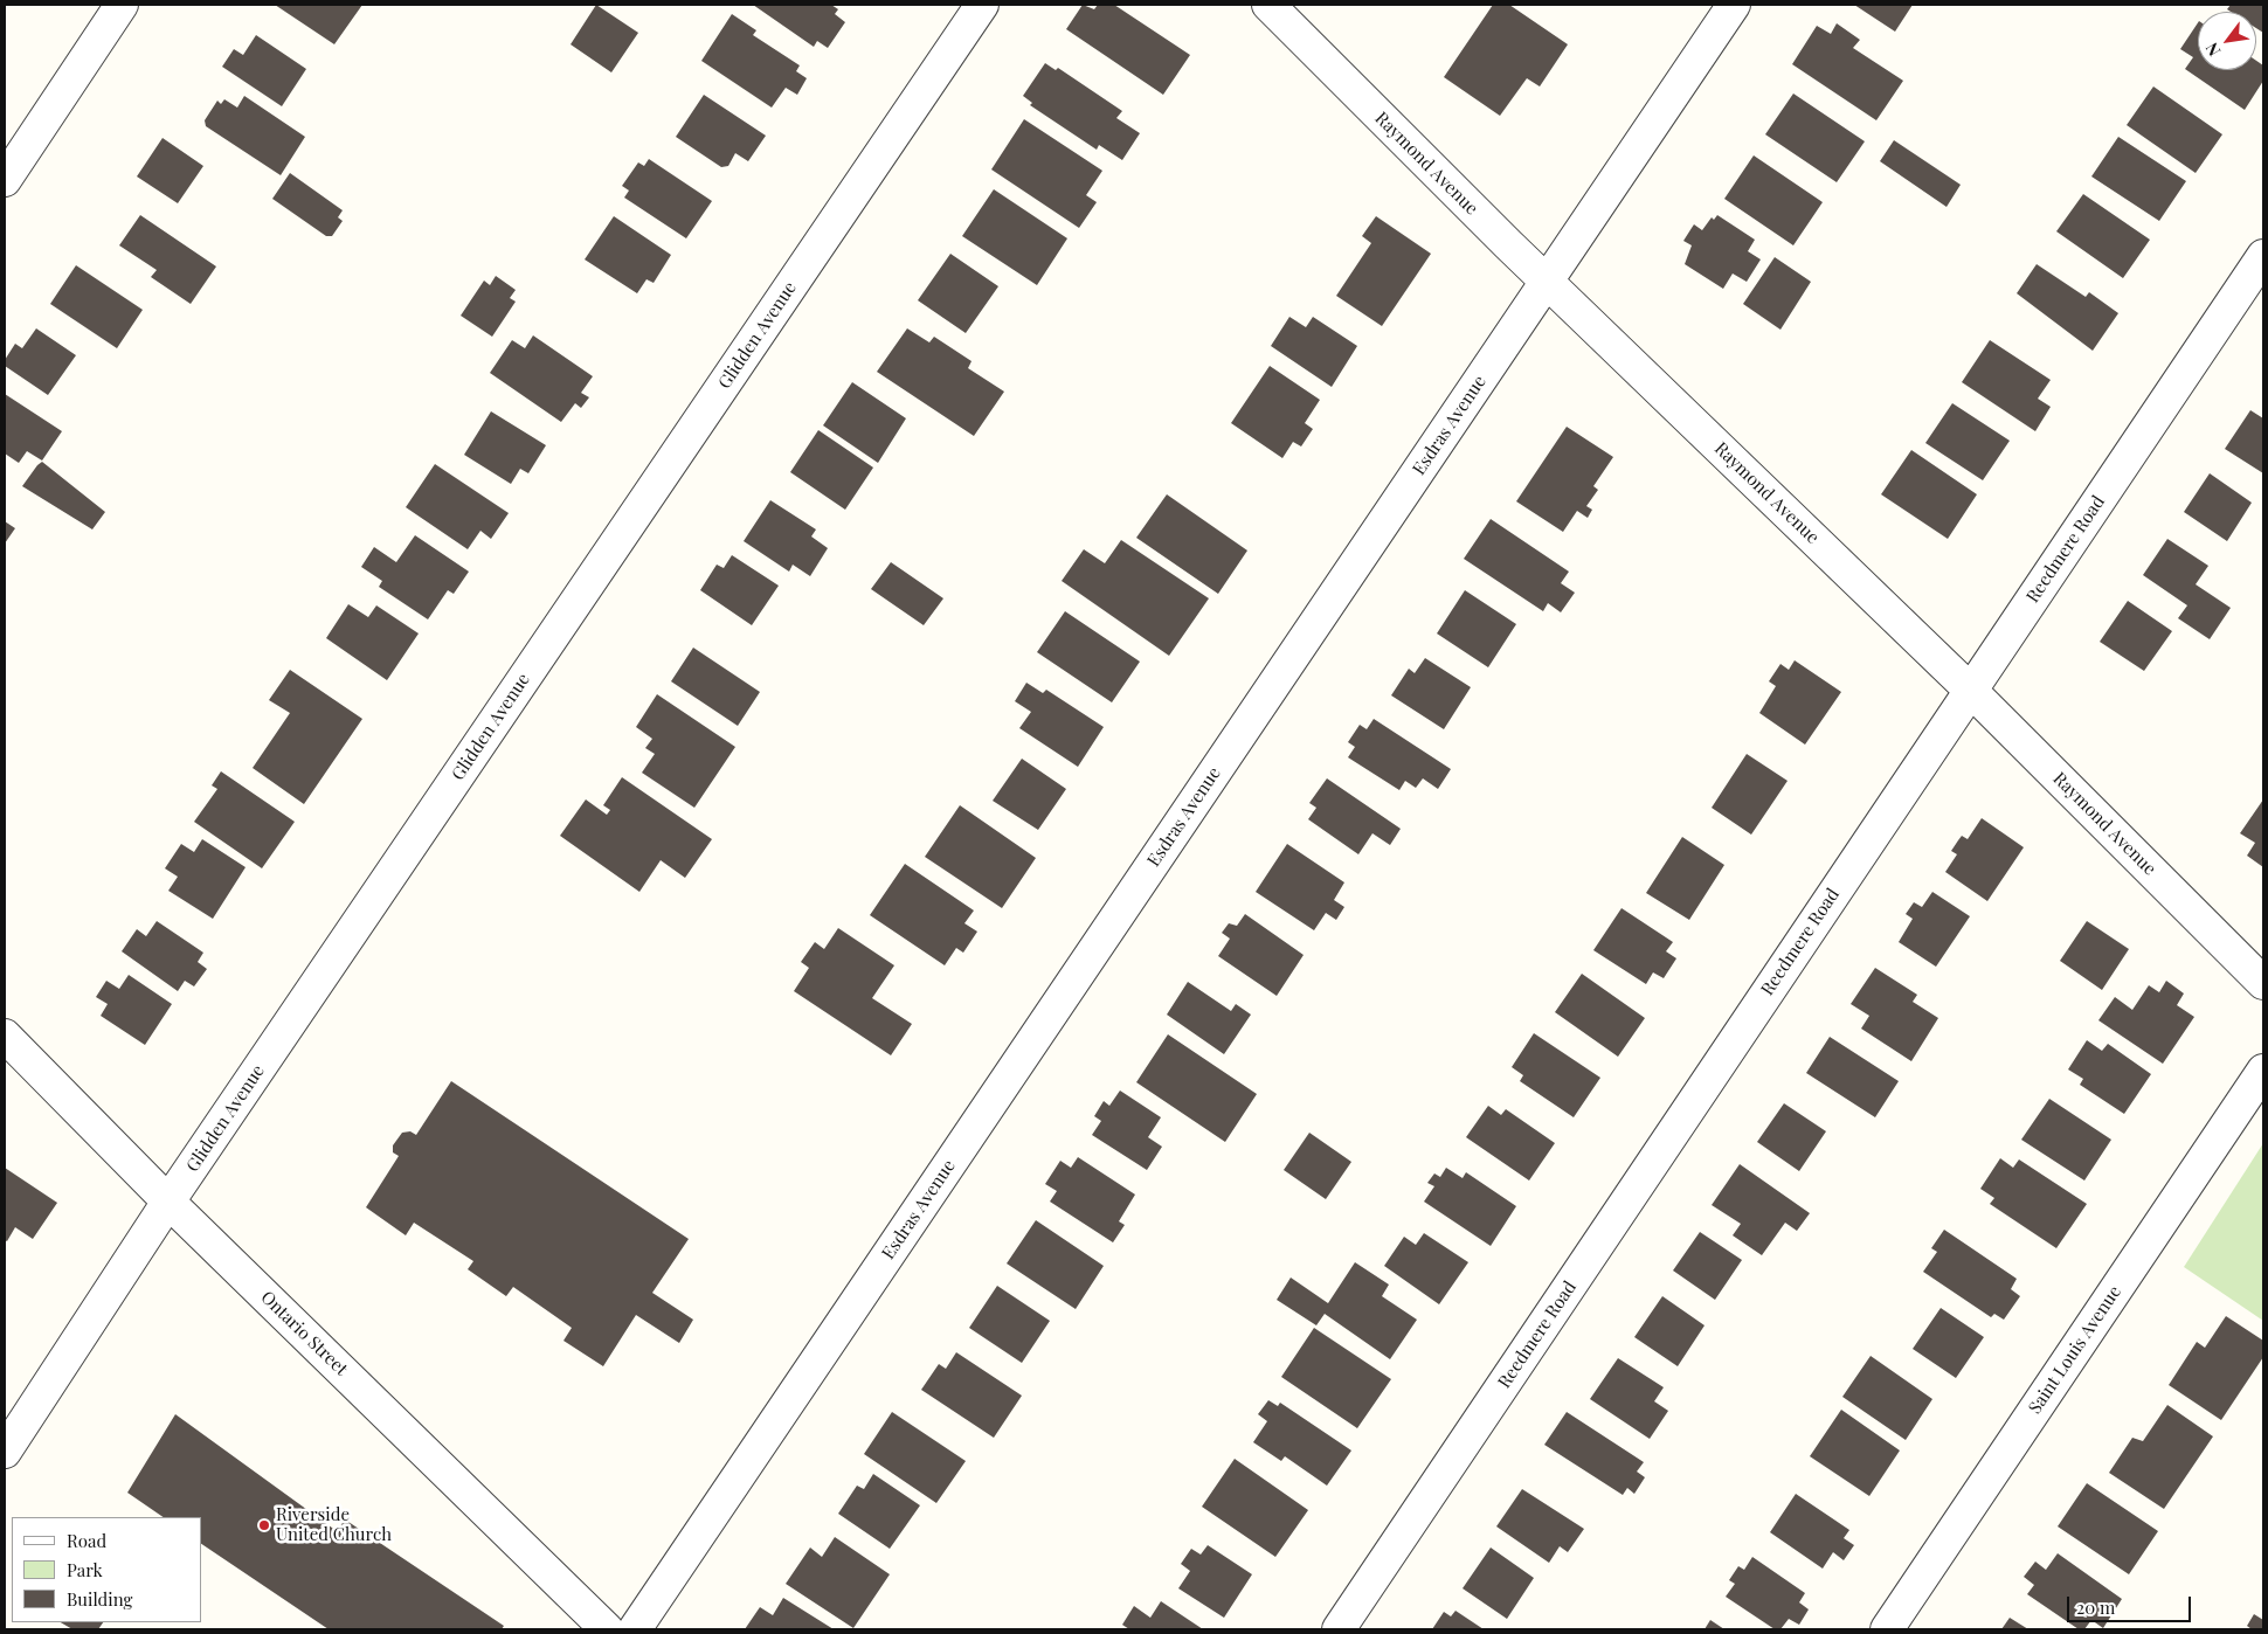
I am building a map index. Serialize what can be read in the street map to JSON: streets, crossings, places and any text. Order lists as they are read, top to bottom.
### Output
{
  "streets": {
    "street": [
      "Raymond Avenue",
      "Glidden Avenue",
      "Esdras Avenue",
      "Reedmere Road",
      "Ontario Street",
      "Saint Louis Avenue"
    ]
  },
  "crossings": [
    ["Raymond Avenue", "Esdras Avenue"],
    ["Raymond Avenue", "Reedmere Road"],
    ["Glidden Avenue", "Ontario Street"]
  ],
  "places": ["Riverside United Church"],
  "legend": ["Road", "Park", "Building"],
  "scale_bar": "20 m",
  "north": "bottom left"
}
